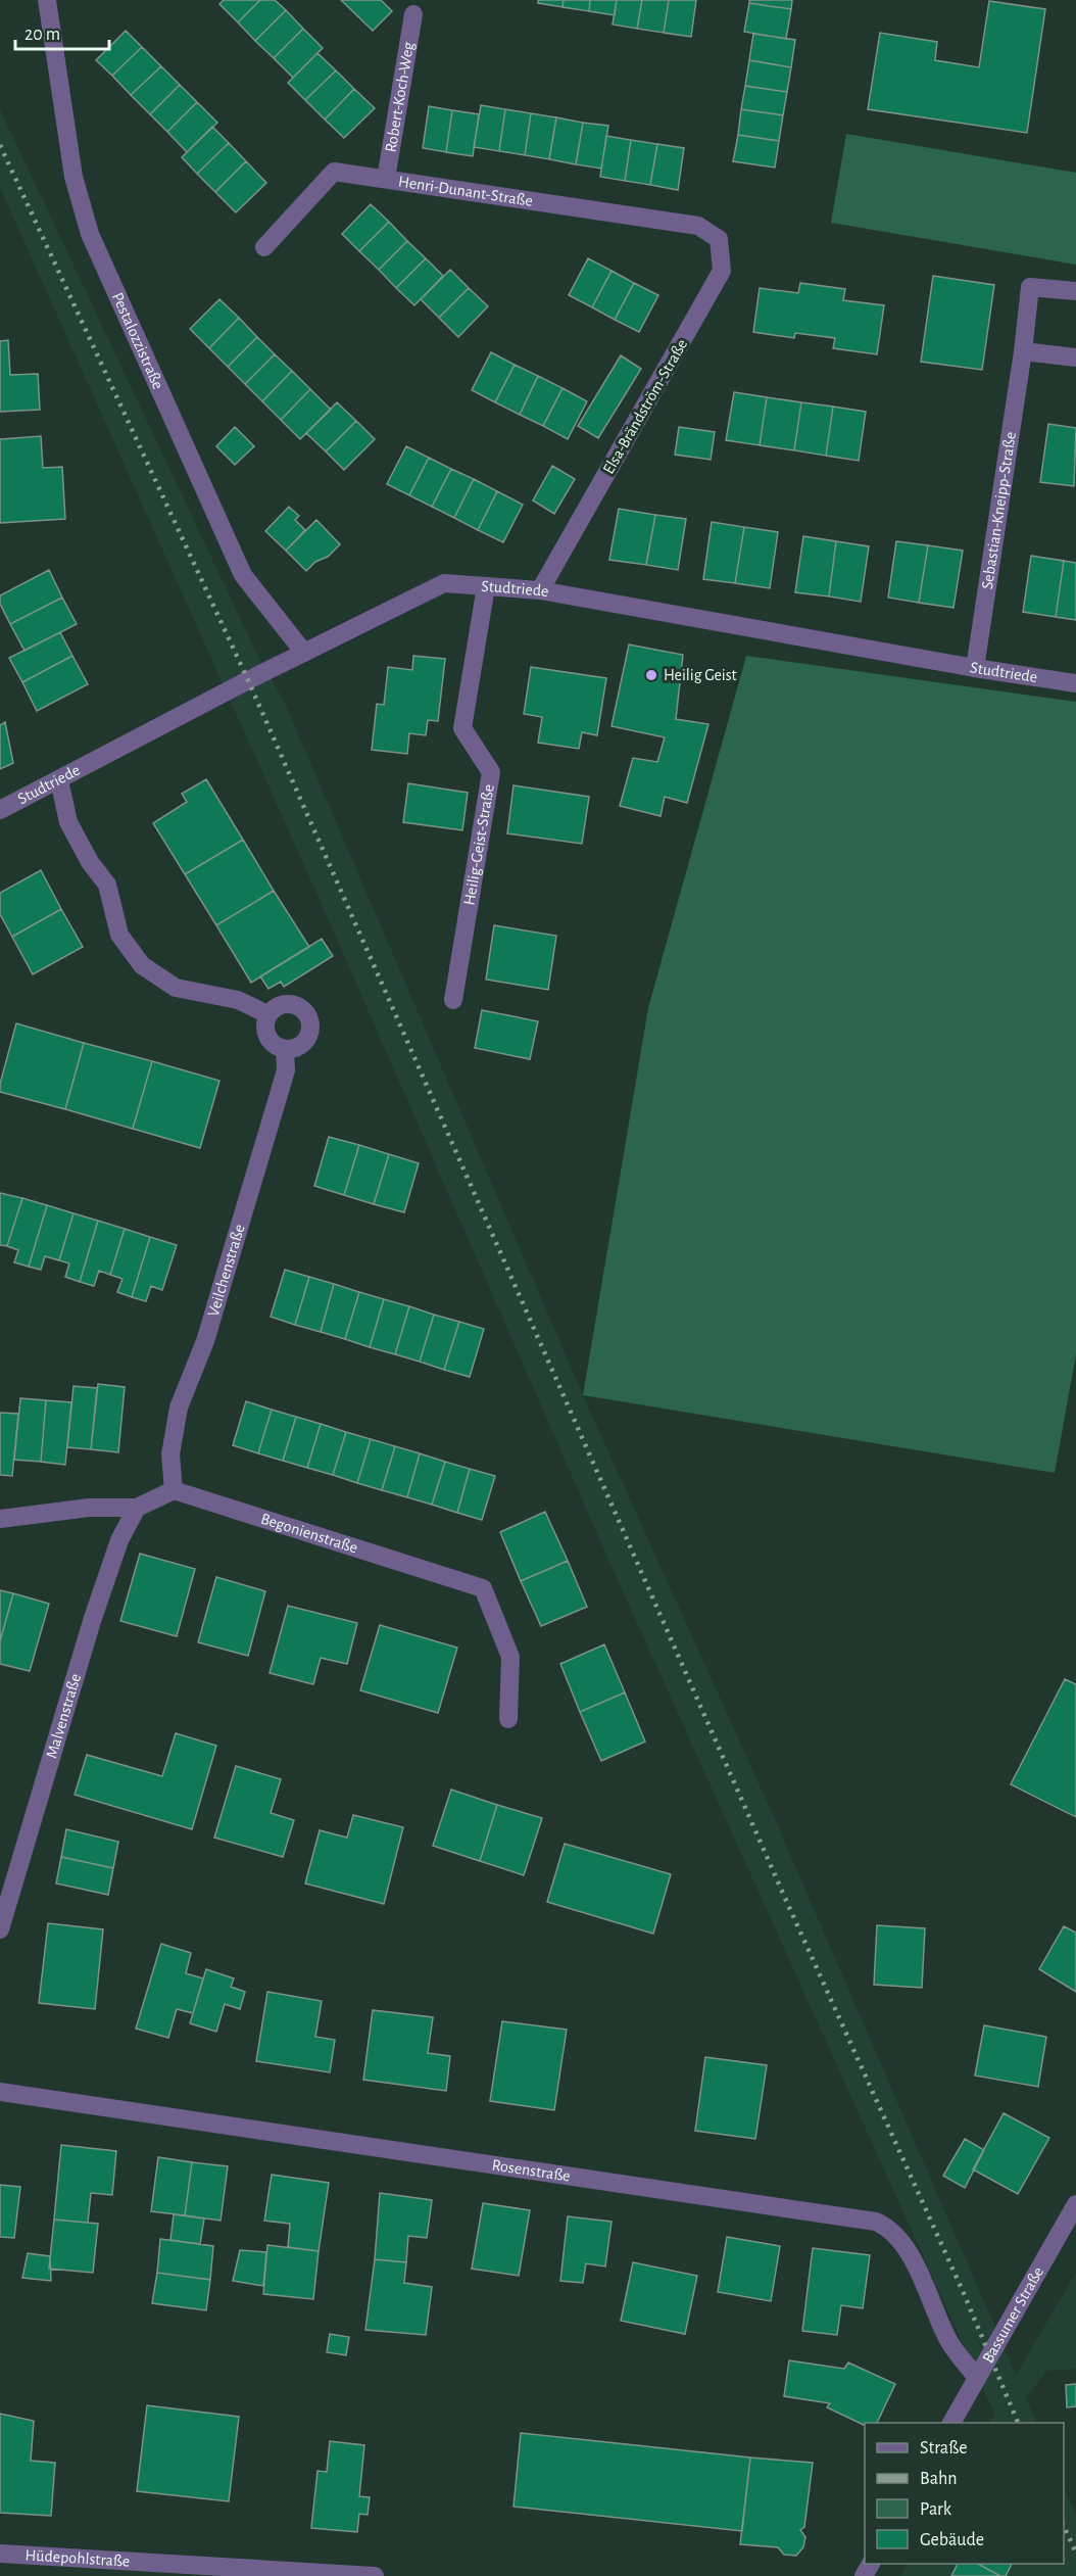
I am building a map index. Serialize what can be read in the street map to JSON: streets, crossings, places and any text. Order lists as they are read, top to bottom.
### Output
{
  "streets": {
    "street": [
      "Robert-Koch-Weg",
      "Henri-Dunant-Straße",
      "Pestalozzistraße",
      "Elsa-Brändström-Straße",
      "Sebastian-Kneipp-Straße",
      "Studtriede",
      "Heilig-Geist-Straße",
      "Veilchenstraße",
      "Begonienstraße",
      "Malvenstraße",
      "Rosenstraße",
      "Bassumer Straße",
      "Hüdepohlstraße"
    ]
  },
  "crossings": [
    ["Robert-Koch-Weg", "Henri-Dunant-Straße"],
    ["Henri-Dunant-Straße", "Elsa-Brändström-Straße"],
    ["Pestalozzistraße", "Studtriede"],
    ["Elsa-Brändström-Straße", "Studtriede"],
    ["Sebastian-Kneipp-Straße", "Studtriede"],
    ["Studtriede", "Heilig-Geist-Straße"],
    ["Veilchenstraße", "Begonienstraße"],
    ["Rosenstraße", "Bassumer Straße"]
  ],
  "places": ["Heilig Geist"],
  "legend": [
    "Straße",
    "Bahn",
    "Park",
    "Gebäude"
  ],
  "scale_bar": "20 m"
}
